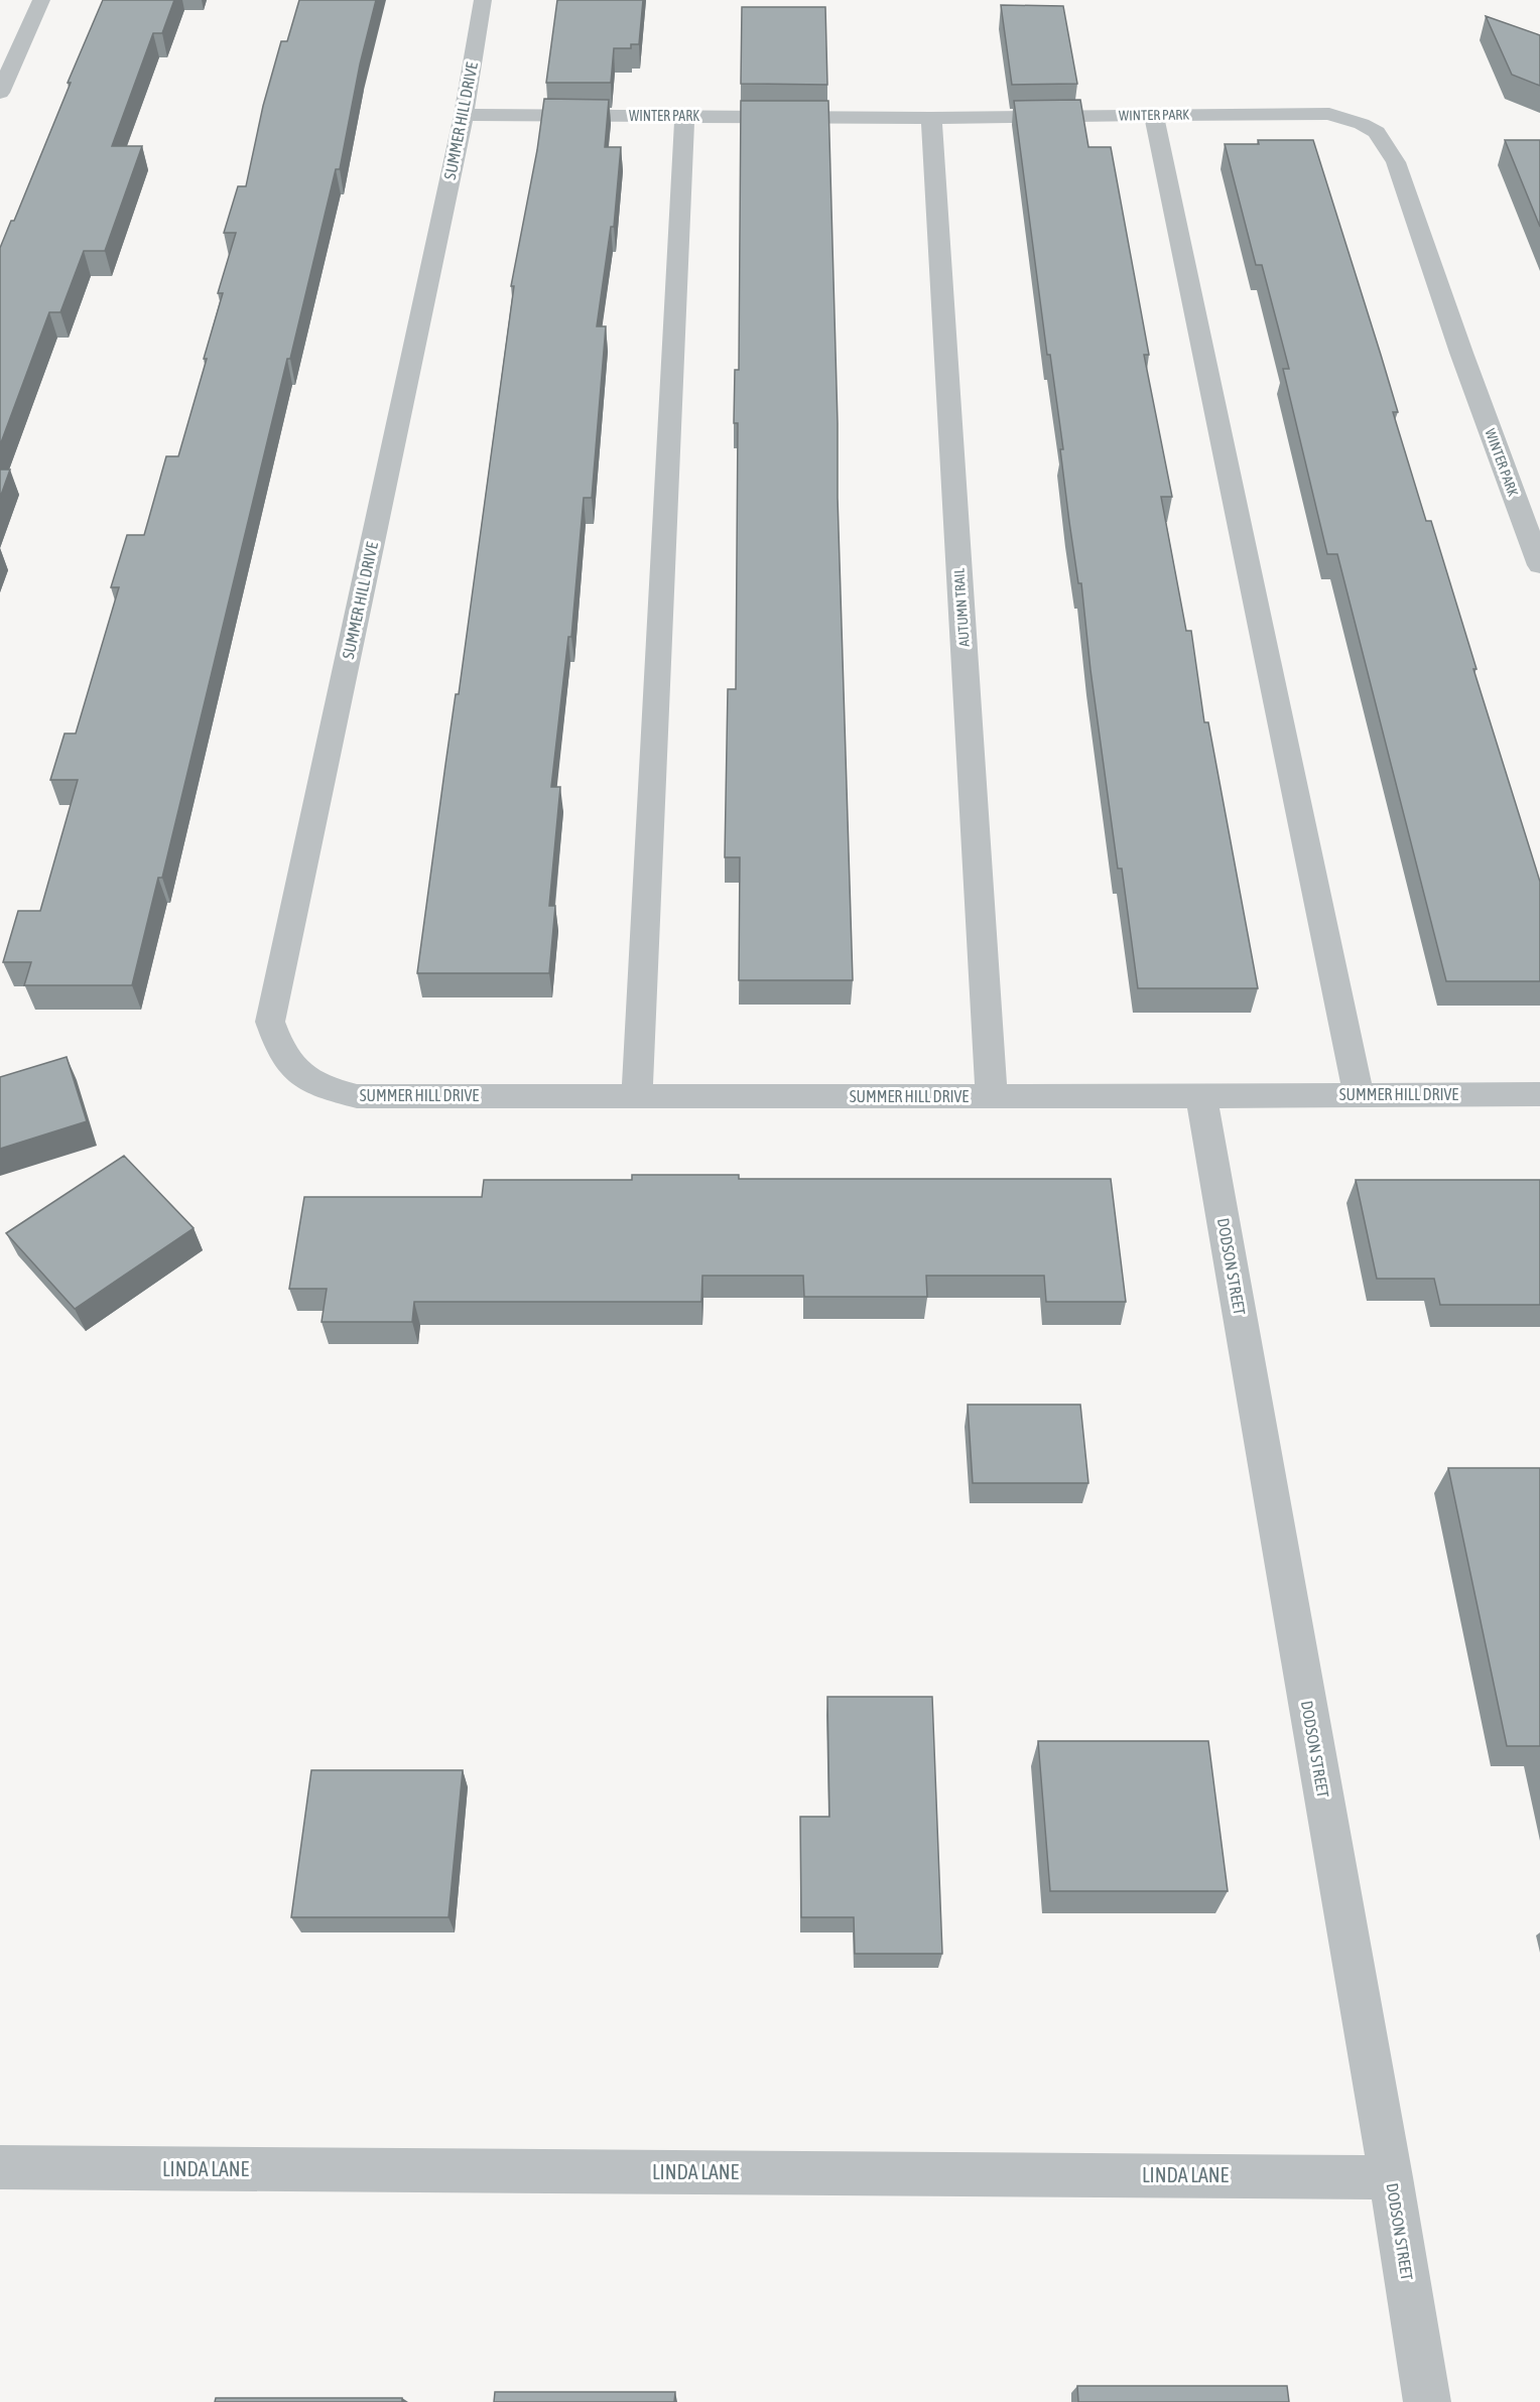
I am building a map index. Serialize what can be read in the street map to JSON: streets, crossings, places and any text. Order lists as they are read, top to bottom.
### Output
{
  "streets": {
    "street": [
      "WINTER PARK",
      "SUMMER HILL DRIVE",
      "AUTUMN TRAIL",
      "DODSON STREET",
      "LINDA LANE"
    ]
  },
  "crossings": [
    ["WINTER PARK", "SUMMER HILL DRIVE"],
    ["WINTER PARK", "AUTUMN TRAIL"],
    ["SUMMER HILL DRIVE", "AUTUMN TRAIL"],
    ["SUMMER HILL DRIVE", "DODSON STREET"],
    ["DODSON STREET", "LINDA LANE"]
  ]
}
